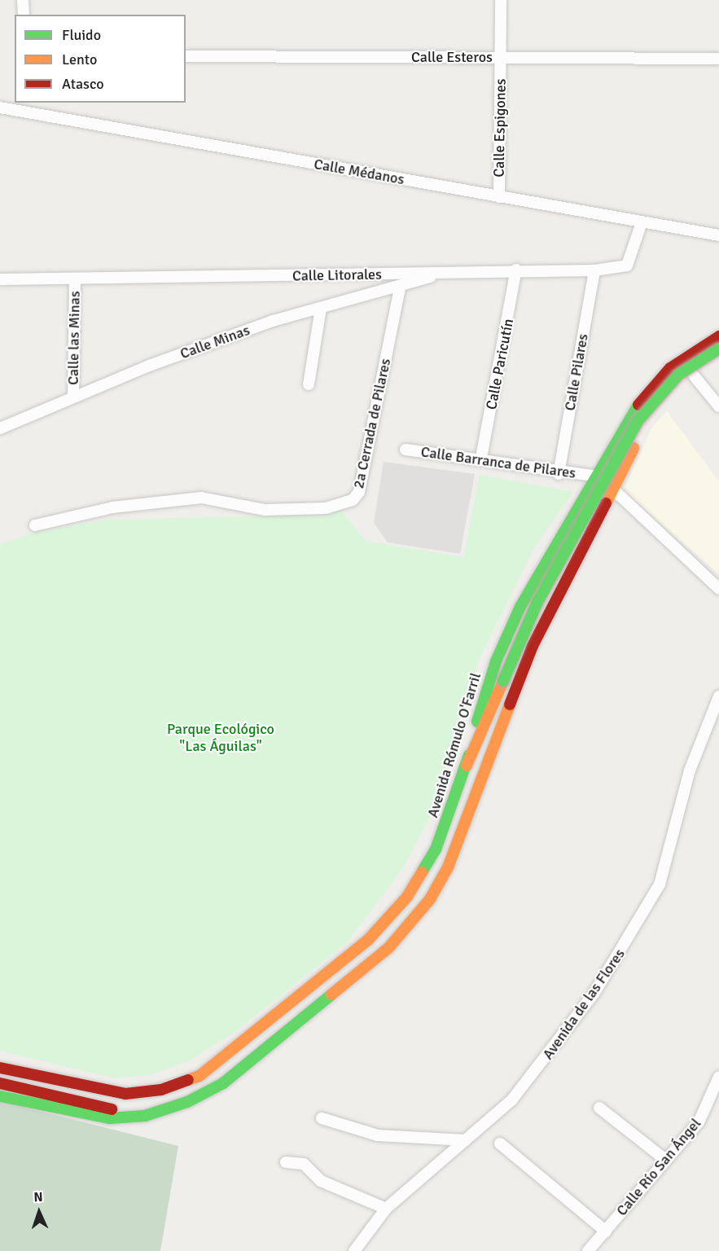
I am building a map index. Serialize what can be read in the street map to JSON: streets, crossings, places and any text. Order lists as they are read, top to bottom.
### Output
{
  "streets": {
    "main road": ["Avenida Rómulo O'Farril"],
    "street": [
      "Calle Esteros",
      "Calle Espigones",
      "Calle Médanos",
      "Calle Litorales",
      "Calle las Minas",
      "Calle Minas",
      "Calle Paricutín",
      "Calle Pilares",
      "2a Cerrada de Pilares",
      "Calle Barranca de Pilares",
      "Avenida de las Flores",
      "Calle Río San Ángel"
    ]
  },
  "crossings": [
    ["Calle Esteros", "Calle Espigones"],
    ["Calle Espigones", "Calle Médanos"],
    ["Calle Médanos", "Calle Litorales"],
    ["Calle Litorales", "Calle las Minas"],
    ["Calle Litorales", "Calle Minas"],
    ["Calle Litorales", "Calle Paricutín"],
    ["Calle Litorales", "Calle Pilares"],
    ["Calle las Minas", "Calle Minas"],
    ["Calle Minas", "2a Cerrada de Pilares"],
    ["Calle Paricutín", "Calle Barranca de Pilares"],
    ["Calle Pilares", "Calle Barranca de Pilares"],
    ["Calle Barranca de Pilares", "Avenida Rómulo O'Farril"]
  ],
  "parks": ["Parque Ecológico \"Las Águilas\""],
  "legend": ["Fluido", "Lento", "Atasco"],
  "north": "top"
}
